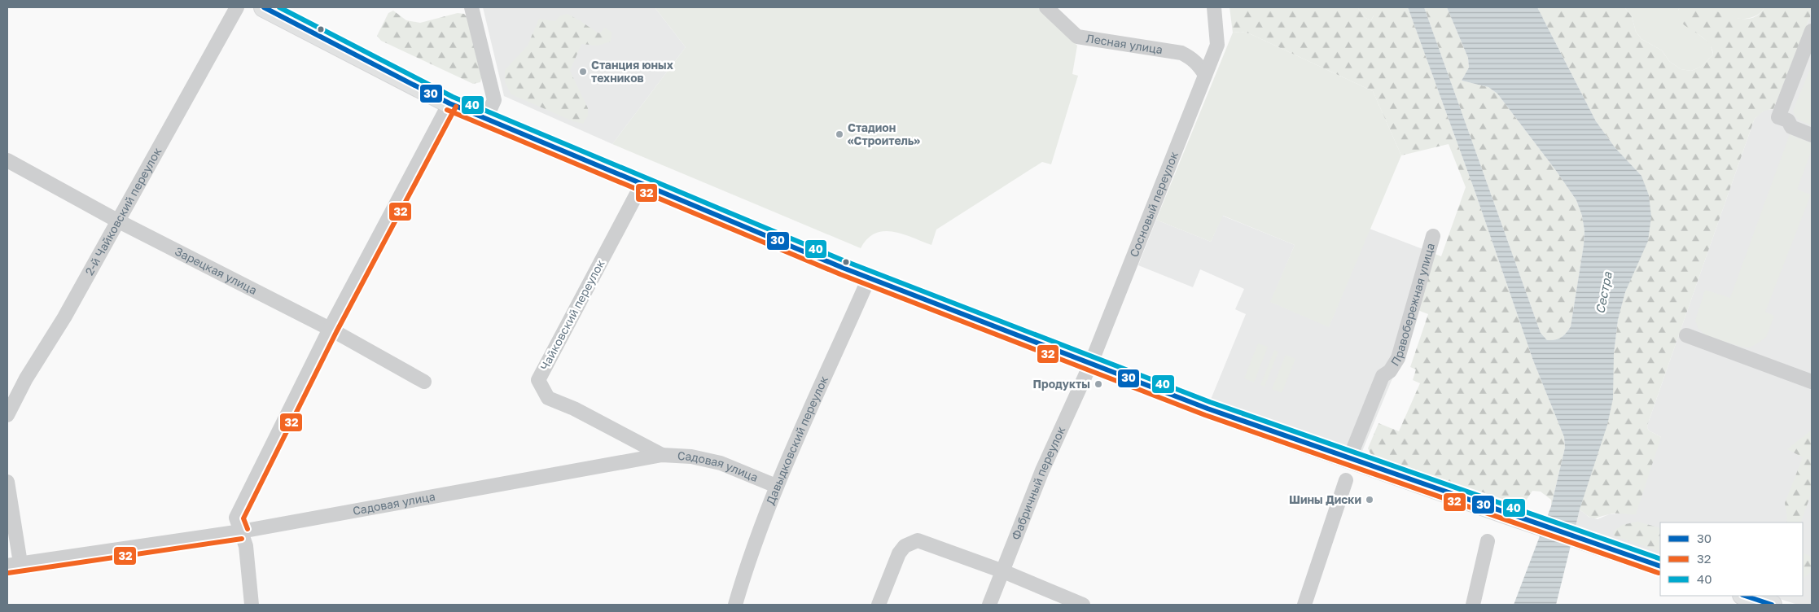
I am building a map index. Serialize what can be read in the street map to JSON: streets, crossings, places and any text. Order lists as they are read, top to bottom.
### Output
{
  "streets": {
    "street": [
      "Лесная улица",
      "Сосновый переулок",
      "2-й Чайковский переулок",
      "Зарецкая улица",
      "Правобережная улица",
      "Чайковский переулок",
      "Давыдковский переулок",
      "Садовая улица",
      "Фабричный переулок"
    ]
  },
  "crossings": [
    ["Лесная улица", "Сосновый переулок"],
    ["Сосновый переулок", "Фабричный переулок"],
    ["2-й Чайковский переулок", "Зарецкая улица"],
    ["Чайковский переулок", "Садовая улица"],
    ["Давыдковский переулок", "Садовая улица"]
  ],
  "water": ["Сестра"],
  "places": [
    "Станция юных техников",
    "Стадион «Строитель»",
    "Продукты",
    "Шины Диски"
  ],
  "lines": ["transit line 30", "transit line 40", "transit line 32"],
  "legend": ["30", "32", "40"]
}
